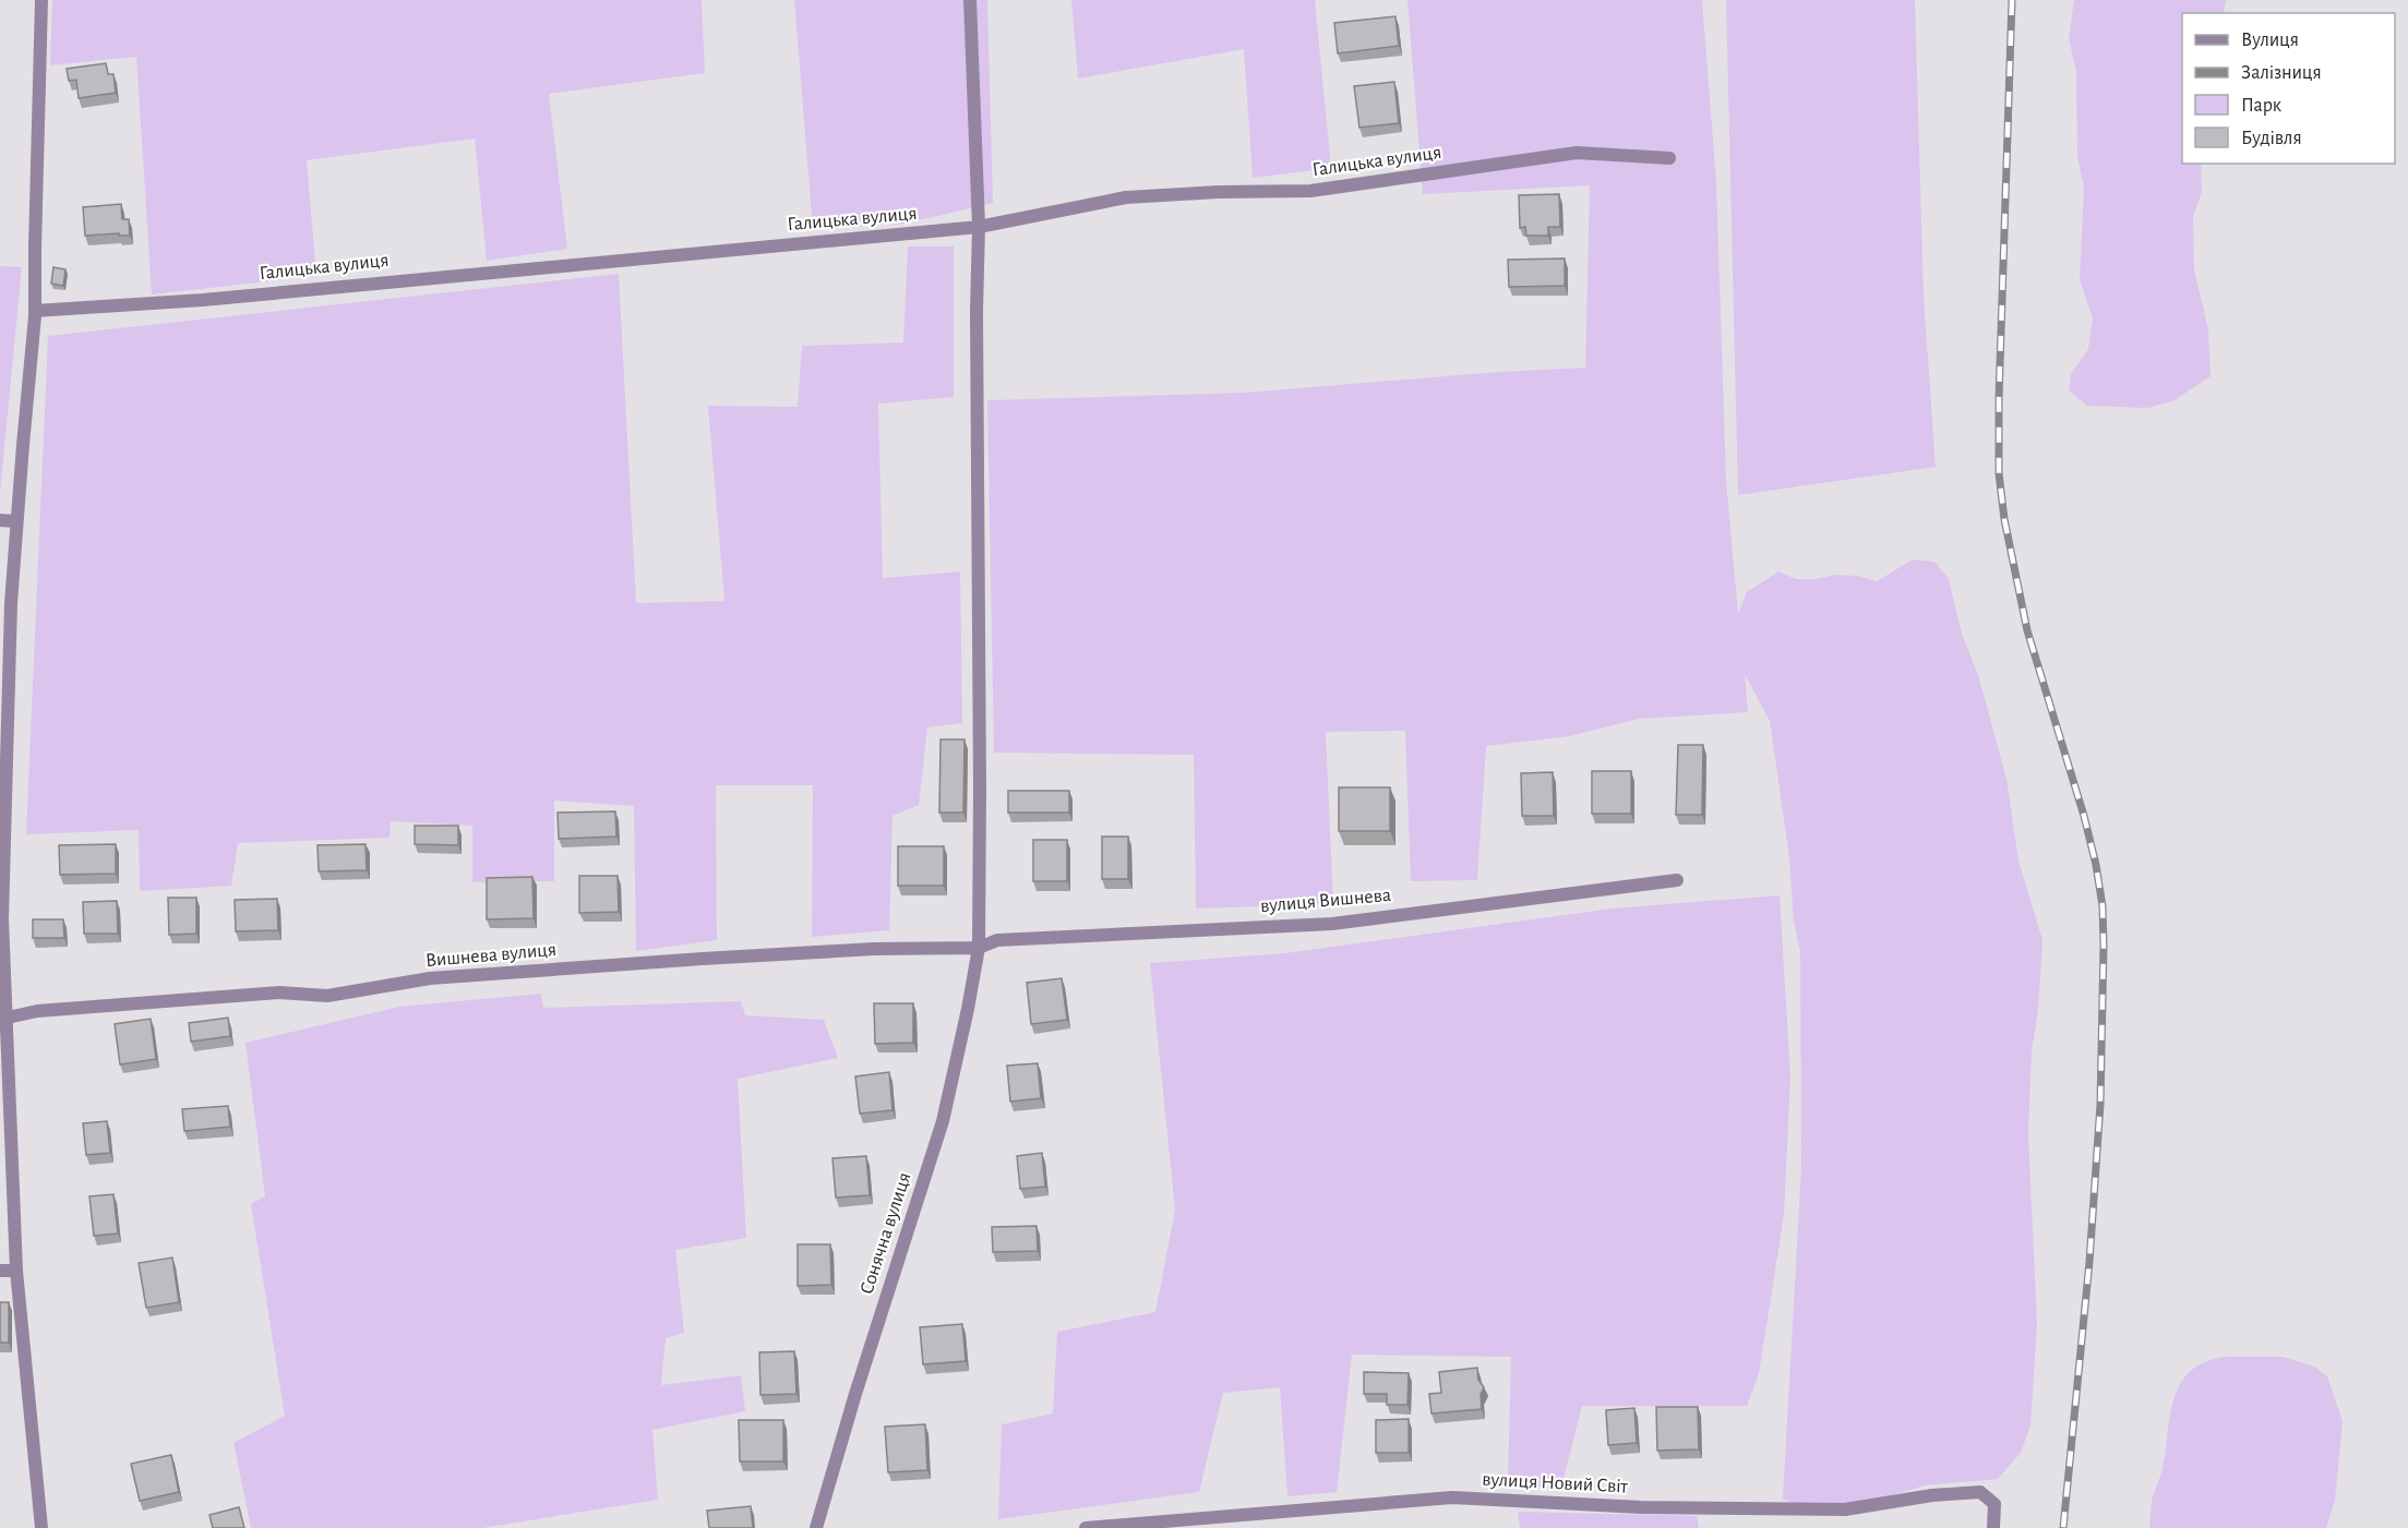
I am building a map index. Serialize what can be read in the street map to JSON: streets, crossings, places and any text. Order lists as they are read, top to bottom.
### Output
{
  "streets": {
    "street": [
      "Галицька вулиця",
      "вулиця Вишнева",
      "Вишнева вулиця",
      "Сонячна вулиця",
      "вулиця Новий Світ"
    ]
  },
  "crossings": [
    ["Галицька вулиця", "Сонячна вулиця"],
    ["вулиця Вишнева", "Вишнева вулиця"],
    ["вулиця Вишнева", "Сонячна вулиця"],
    ["Вишнева вулиця", "Сонячна вулиця"]
  ],
  "legend": [
    "Вулиця",
    "Залізниця",
    "Парк",
    "Будівля"
  ]
}
